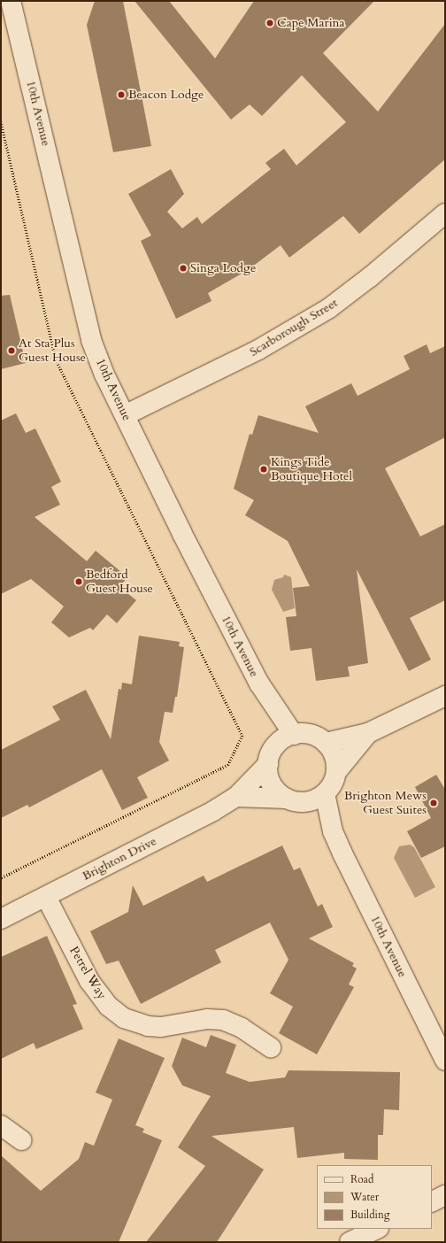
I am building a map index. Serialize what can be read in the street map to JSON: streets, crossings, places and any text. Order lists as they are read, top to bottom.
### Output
{
  "streets": {
    "street": [
      "10th Avenue",
      "Scarborough Street",
      "Brighton Drive",
      "Petrel Way"
    ]
  },
  "crossings": [
    ["10th Avenue", "Scarborough Street"],
    ["10th Avenue", "Brighton Drive"],
    ["Brighton Drive", "Petrel Way"]
  ],
  "places": [
    "Cape Marina",
    "Beacon Lodge",
    "Singa Lodge",
    "At Sta Plus Guest House",
    "Kings Tide Boutique Hotel",
    "Bedford Guest House",
    "Brighton Mews Guest Suites"
  ],
  "legend": ["Road", "Water", "Building"]
}
